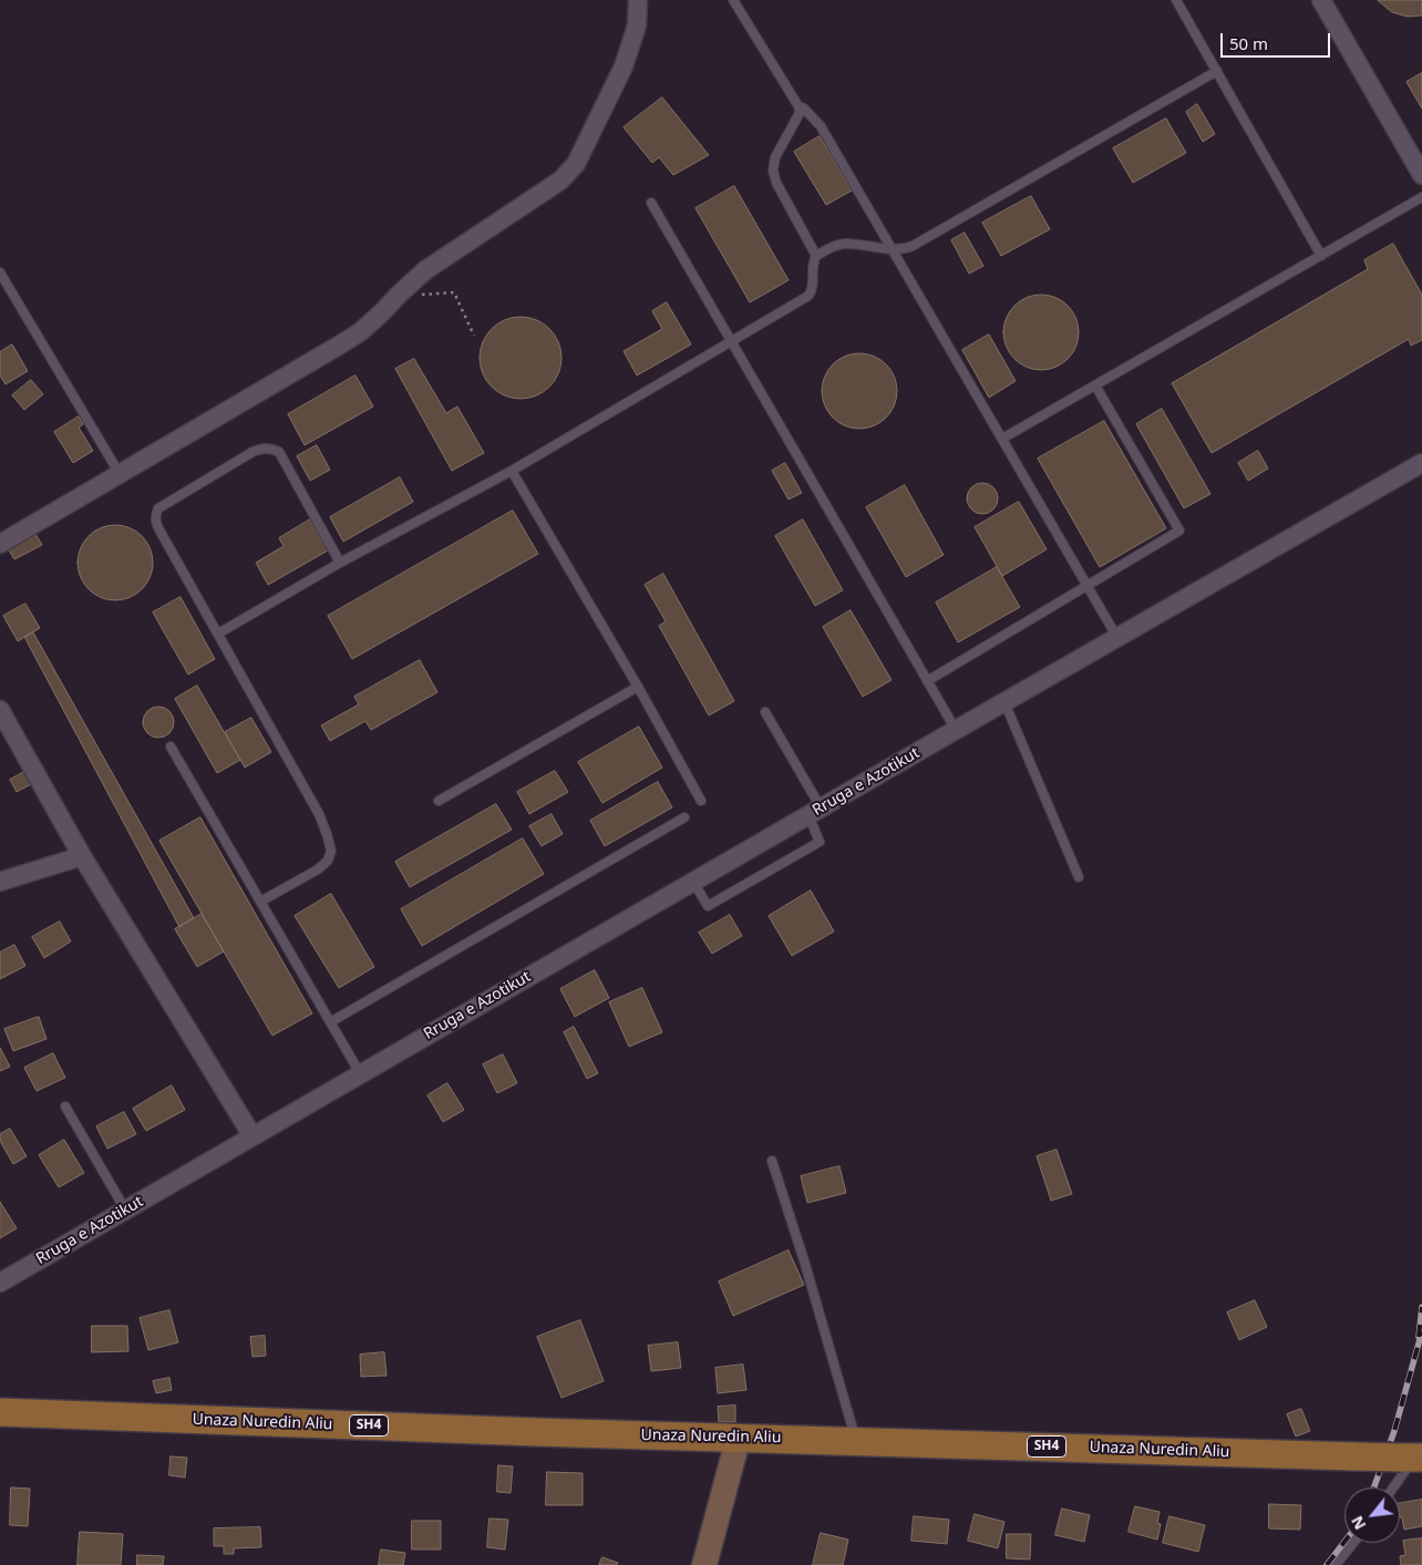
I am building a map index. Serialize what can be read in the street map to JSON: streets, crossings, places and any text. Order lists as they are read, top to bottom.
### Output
{
  "streets": {
    "main road": ["Unaza Nuredin Aliu", "SH4"],
    "street": ["Rruga e Azotikut"]
  },
  "scale_bar": "50 m",
  "north": "bottom left"
}
